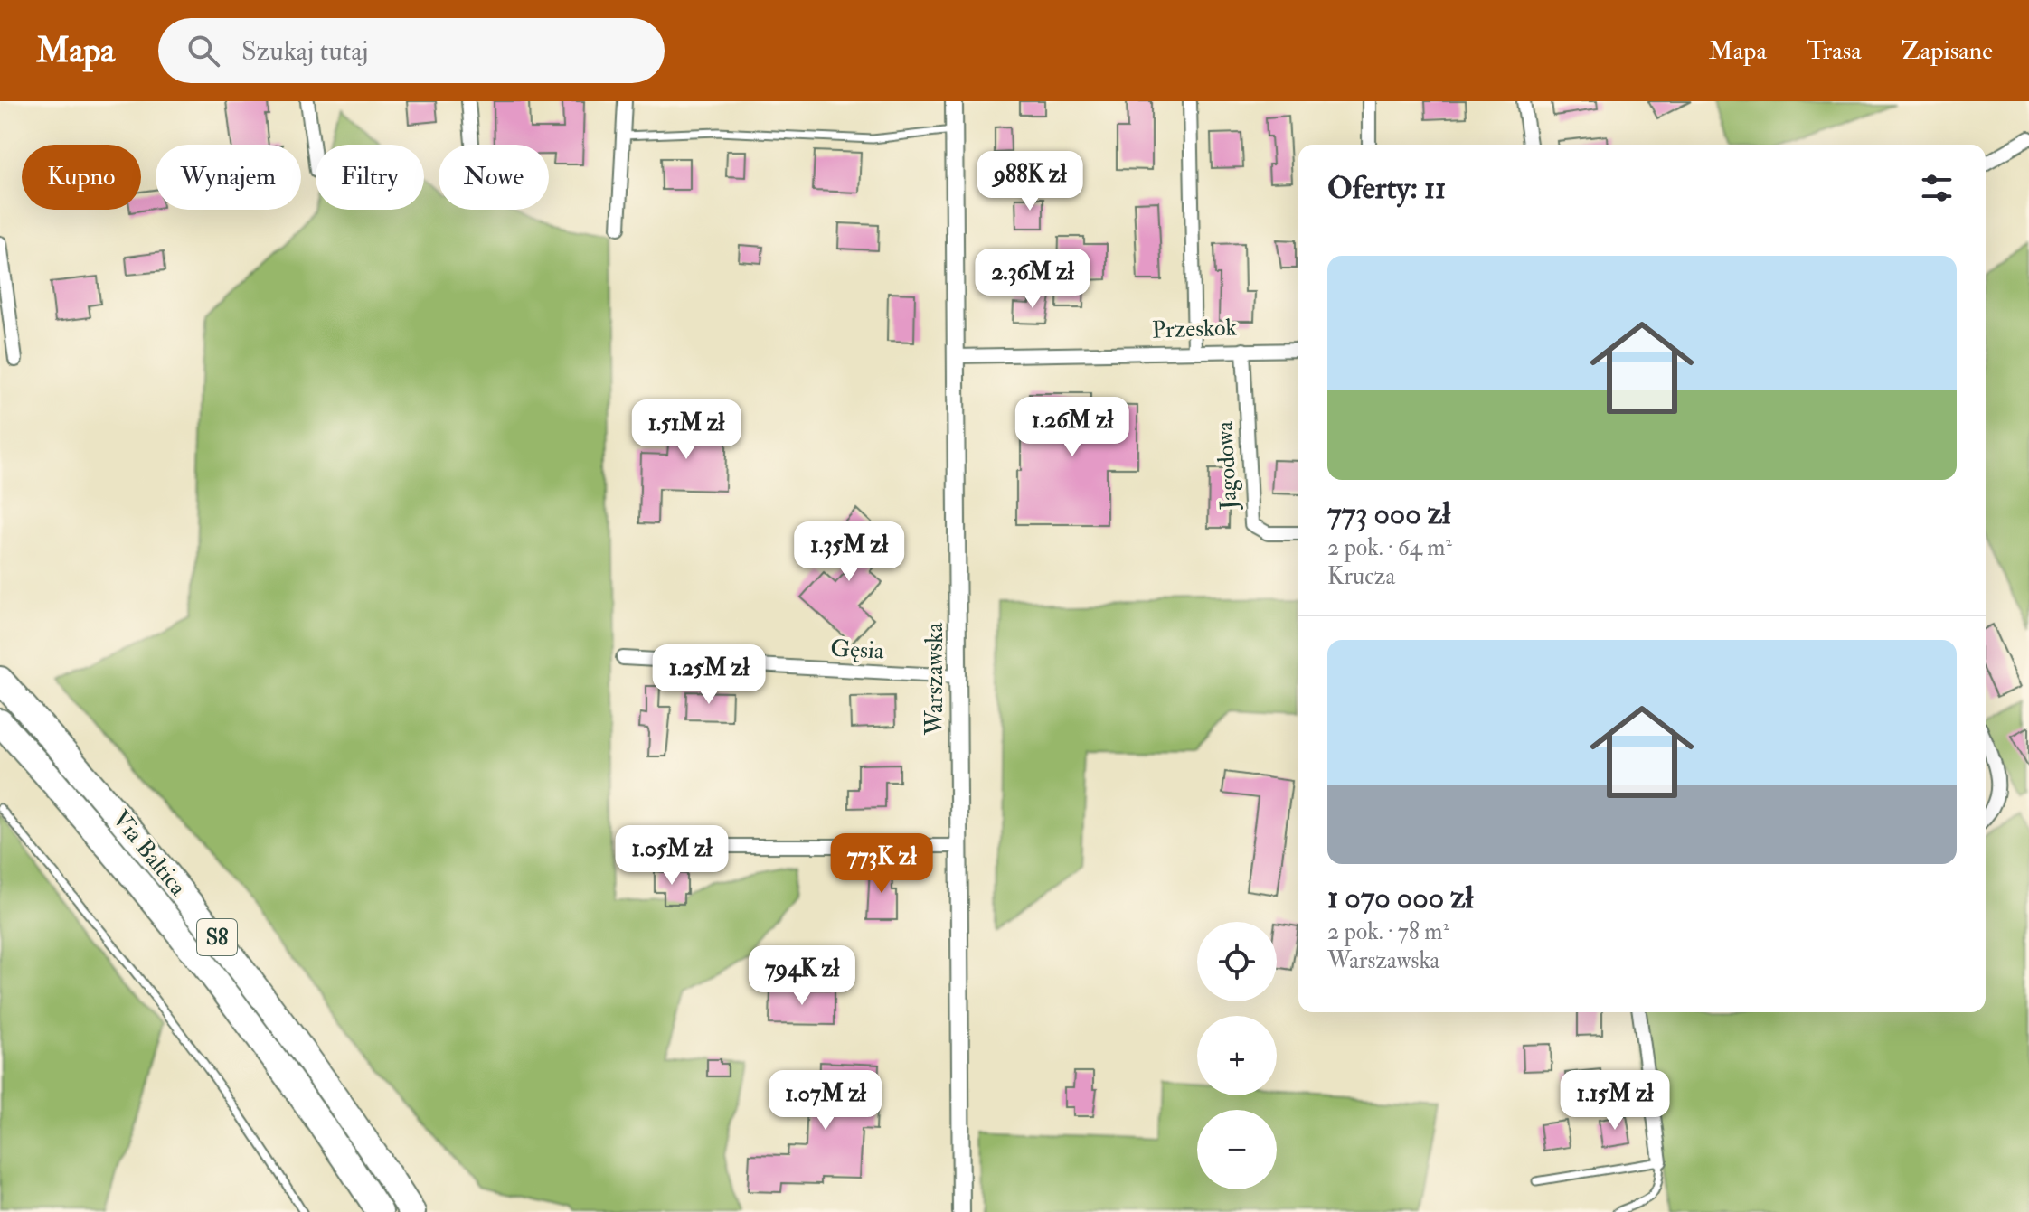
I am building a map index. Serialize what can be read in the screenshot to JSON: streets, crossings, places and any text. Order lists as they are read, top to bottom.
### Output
{
  "streets": {
    "highway": ["Via Baltica", "S8"],
    "street": [
      "Przeskok",
      "Jagodowa",
      "Gęsia",
      "Warszawska"
    ]
  },
  "crossings": [
    ["Przeskok", "Jagodowa"],
    ["Przeskok", "Warszawska"],
    ["Gęsia", "Warszawska"]
  ],
  "page": {
    "header": "Mapa",
    "search": "Szukaj tutaj",
    "nav": ["Mapa", "Trasa", "Zapisane"],
    "chip": [
      "Kupno",
      "Wynajem",
      "Filtry",
      "Nowe"
    ],
    "heading": "Oferty: 11",
    "price": [
      "988K zł",
      "2.36M zł",
      "1.26M zł",
      "1.51M zł",
      "1.35M zł",
      "1.25M zł",
      "1.05M zł",
      "773K zł",
      "794K zł",
      "1.07M zł",
      "1.15M zł"
    ],
    "list": [
      {
        "name": "773 000 zł",
        "note": "2 pok. · 64 m² · Krucza"
      },
      {
        "name": "1 070 000 zł",
        "note": "2 pok. · 78 m² · Warszawska"
      }
    ],
    "map_buttons": ["+", "−"]
  }
}
